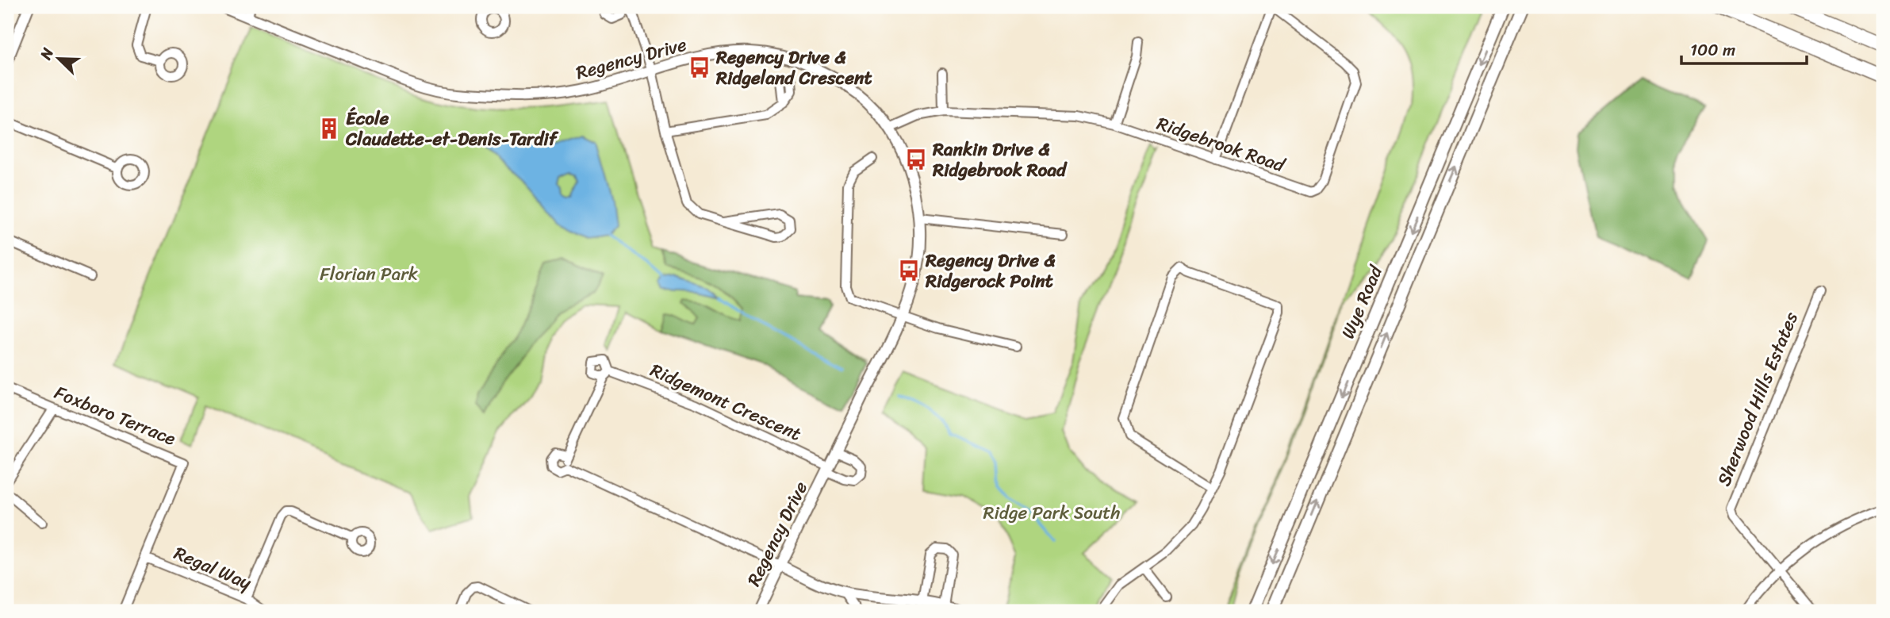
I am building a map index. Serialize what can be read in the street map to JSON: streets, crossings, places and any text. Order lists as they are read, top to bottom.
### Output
{
  "streets": {
    "main road": ["Wye Road"],
    "street": [
      "Regency Drive",
      "Ridgebrook Road",
      "Sherwood Hills Estates",
      "Ridgemont Crescent",
      "Foxboro Terrace",
      "Regal Way"
    ]
  },
  "crossings": [
    ["Regency Drive", "Ridgebrook Road"],
    ["Regency Drive", "Ridgemont Crescent"],
    ["Foxboro Terrace", "Regal Way"]
  ],
  "parks": ["Florian Park", "Ridge Park South"],
  "places": {
    "bus stop": ["Regency Drive & Ridgeland Crescent", "Rankin Drive & Ridgebrook Road", "Regency Drive & Ridgerock Point"],
    "building": ["École Claudette-et-Denis-Tardif"]
  },
  "scale_bar": "100 m",
  "north": "top left"
}
